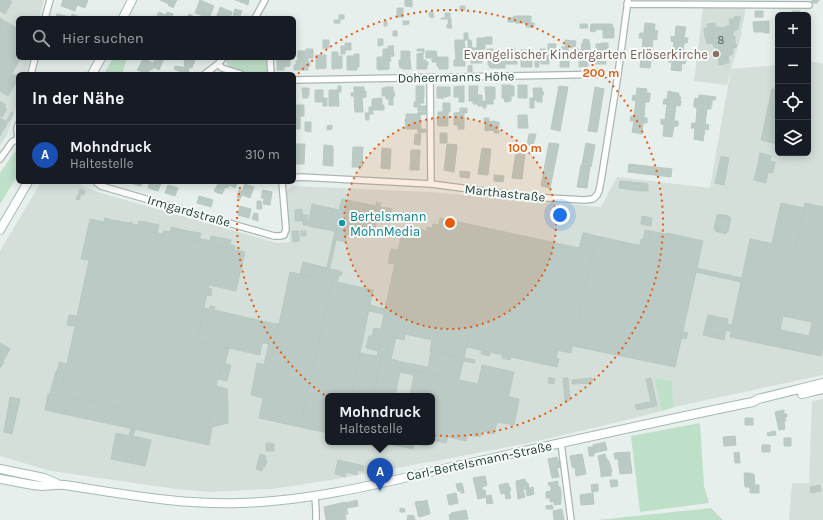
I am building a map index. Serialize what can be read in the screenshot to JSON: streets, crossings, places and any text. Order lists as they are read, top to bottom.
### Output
{
  "streets": {
    "main road": ["Carl-Bertelsmann-Straße"],
    "street": ["Doheermanns Höhe", "Marthastraße", "Irmgardstraße"]
  },
  "crossings": [
    ["Doheermanns Höhe", "Marthastraße"]
  ],
  "places": ["Evangelischer Kindergarten Erlöserkirche", "Bertelsmann MohnMedia"],
  "house_numbers": ["8"],
  "page": {
    "map_buttons": ["+", "−"],
    "search": "Hier suchen",
    "heading": "In der Nähe",
    "list": [
      {
        "mark": "A",
        "name": "Mohndruck",
        "note": "Haltestelle",
        "value": "310 m"
      }
    ],
    "popup": ["Mohndruck", "Haltestelle"],
    "pins": "A"
  },
  "rings": ["200 m", "100 m"]
}
